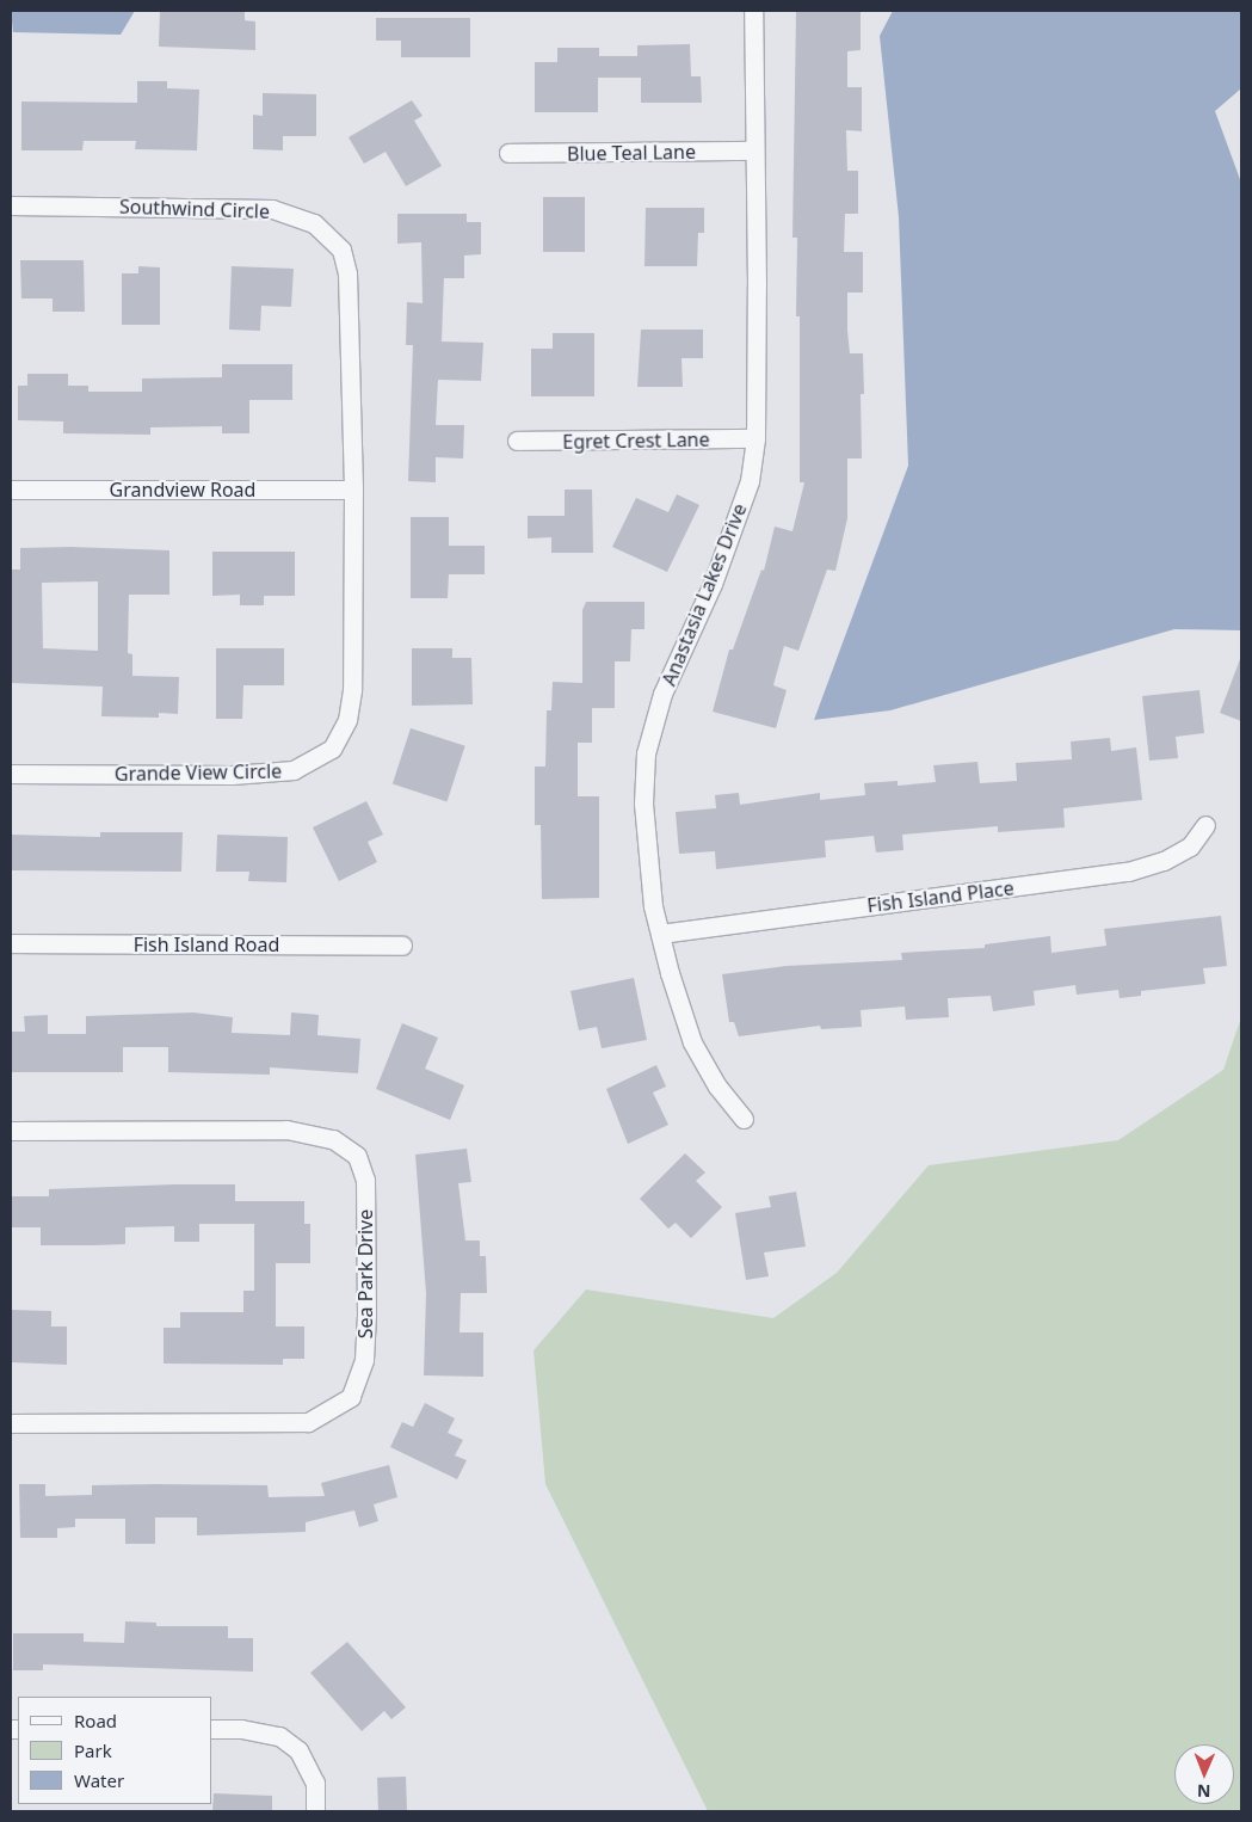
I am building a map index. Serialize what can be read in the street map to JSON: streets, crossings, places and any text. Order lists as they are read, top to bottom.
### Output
{
  "streets": {
    "street": [
      "Blue Teal Lane",
      "Southwind Circle",
      "Egret Crest Lane",
      "Grandview Road",
      "Anastasia Lakes Drive",
      "Grande View Circle",
      "Fish Island Place",
      "Fish Island Road",
      "Sea Park Drive"
    ]
  },
  "crossings": [
    ["Blue Teal Lane", "Anastasia Lakes Drive"],
    ["Southwind Circle", "Grandview Road"],
    ["Southwind Circle", "Grande View Circle"],
    ["Egret Crest Lane", "Anastasia Lakes Drive"],
    ["Grandview Road", "Grande View Circle"],
    ["Anastasia Lakes Drive", "Fish Island Place"]
  ],
  "legend": ["Road", "Park", "Water"],
  "north": "bottom"
}
